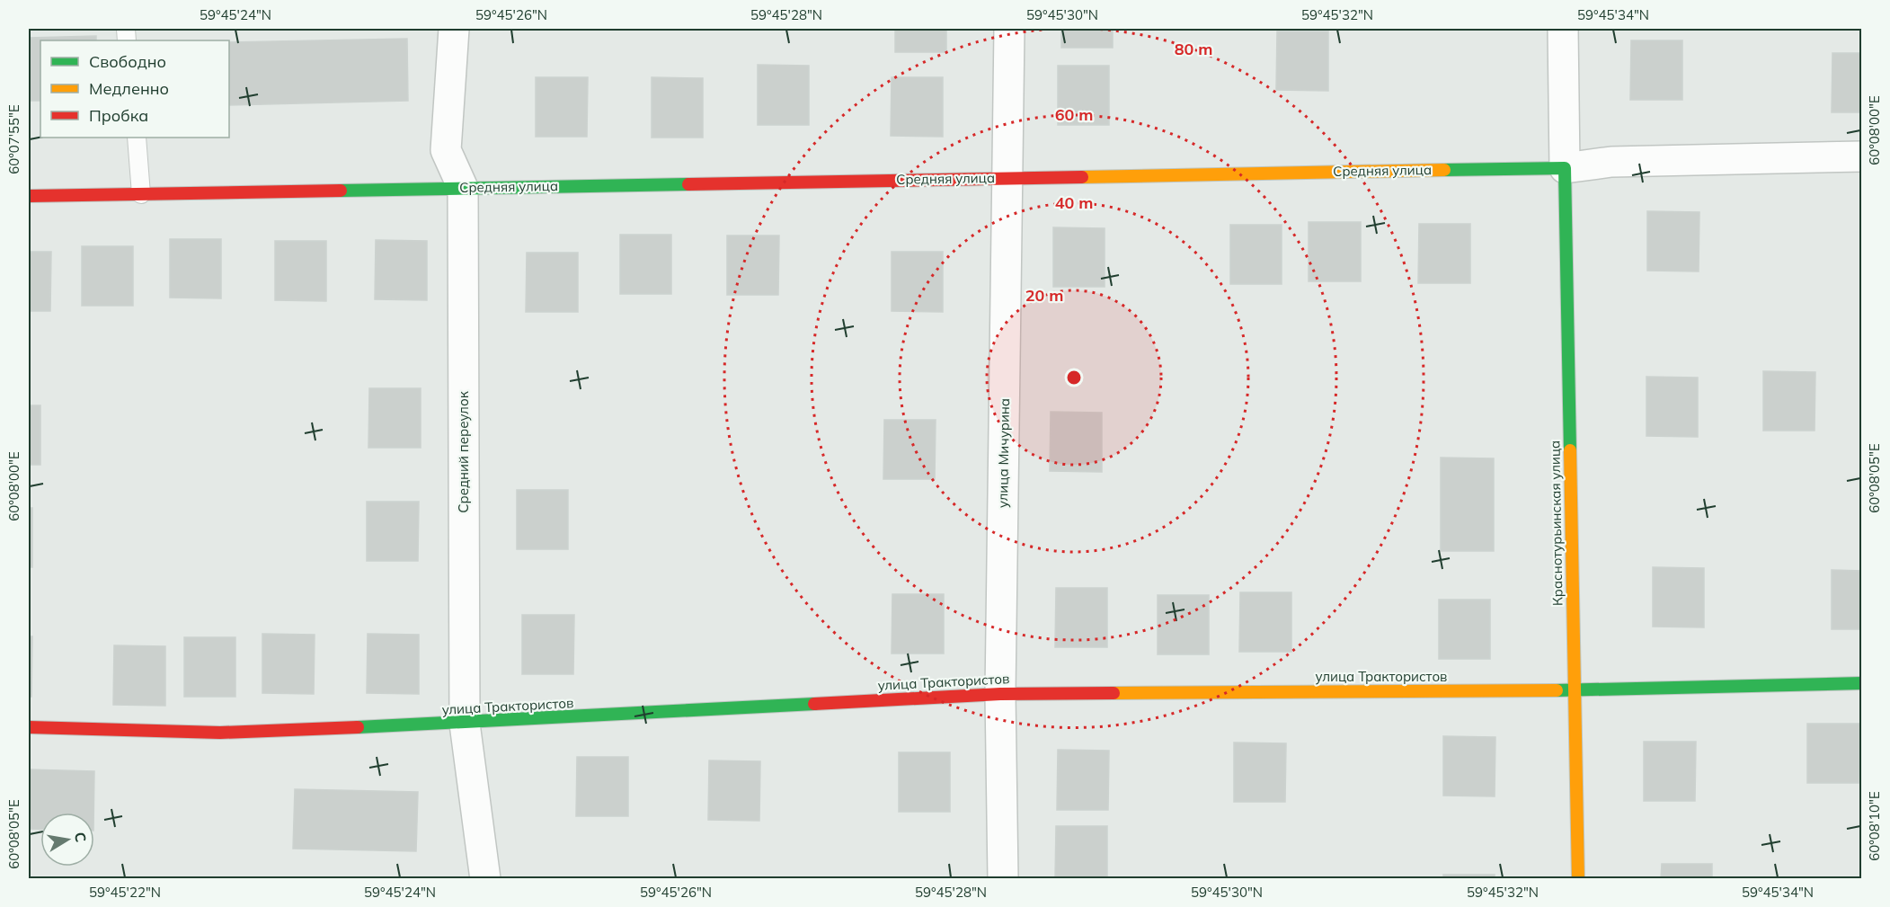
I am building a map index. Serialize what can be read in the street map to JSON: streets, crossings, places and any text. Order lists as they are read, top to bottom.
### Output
{
  "streets": {
    "main road": ["Средняя улица", "Краснотурьинская улица", "улица Трактористов"],
    "street": ["Средний переулок", "улица Мичурина"]
  },
  "crossings": [
    ["Средняя улица", "Средний переулок"],
    ["Средняя улица", "улица Мичурина"],
    ["Средняя улица", "Краснотурьинская улица"],
    ["Средний переулок", "улица Трактористов"],
    ["улица Мичурина", "улица Трактористов"],
    ["Краснотурьинская улица", "улица Трактористов"]
  ],
  "legend": ["Свободно", "Медленно", "Пробка"],
  "north": "right",
  "coordinates": [
    "59°45'24\"N",
    "59°45'26\"N",
    "59°45'28\"N",
    "59°45'30\"N",
    "59°45'32\"N",
    "59°45'34\"N",
    "60°08'00\"E",
    "60°07'55\"E",
    "60°08'05\"E",
    "60°08'10\"E",
    "59°45'22\"N"
  ],
  "rings": [
    "80 m",
    "60 m",
    "40 m",
    "20 m"
  ]
}
